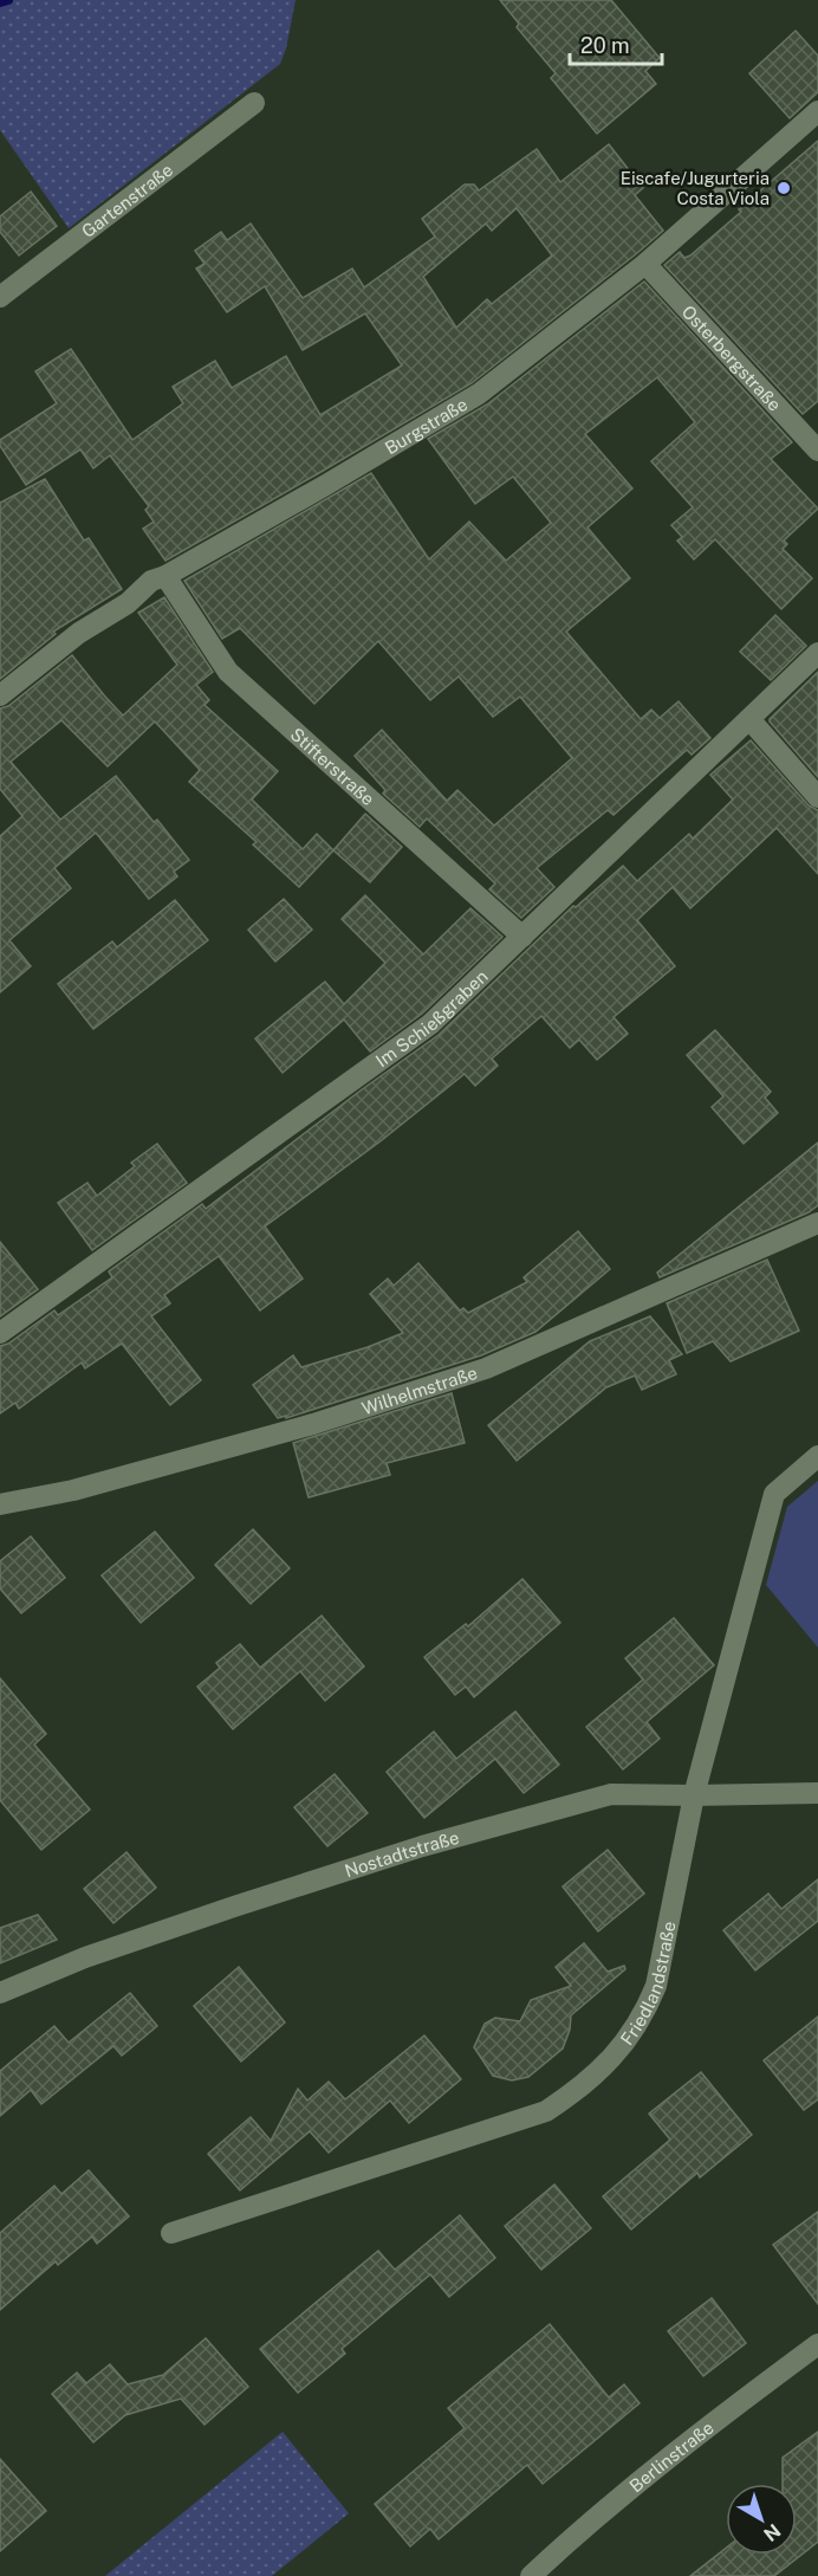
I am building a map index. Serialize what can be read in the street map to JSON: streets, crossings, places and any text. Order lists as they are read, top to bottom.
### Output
{
  "streets": {
    "street": [
      "Gartenstraße",
      "Osterbergstraße",
      "Burgstraße",
      "Stifterstraße",
      "Im Schießgraben",
      "Wilhelmstraße",
      "Nostadtstraße",
      "Friedlandstraße",
      "Berlinstraße"
    ]
  },
  "crossings": [
    ["Osterbergstraße", "Burgstraße"],
    ["Burgstraße", "Stifterstraße"],
    ["Stifterstraße", "Im Schießgraben"],
    ["Nostadtstraße", "Friedlandstraße"]
  ],
  "places": ["Eiscafe/Jugurteria Costa Viola"],
  "scale_bar": "20 m",
  "north": "bottom right"
}
